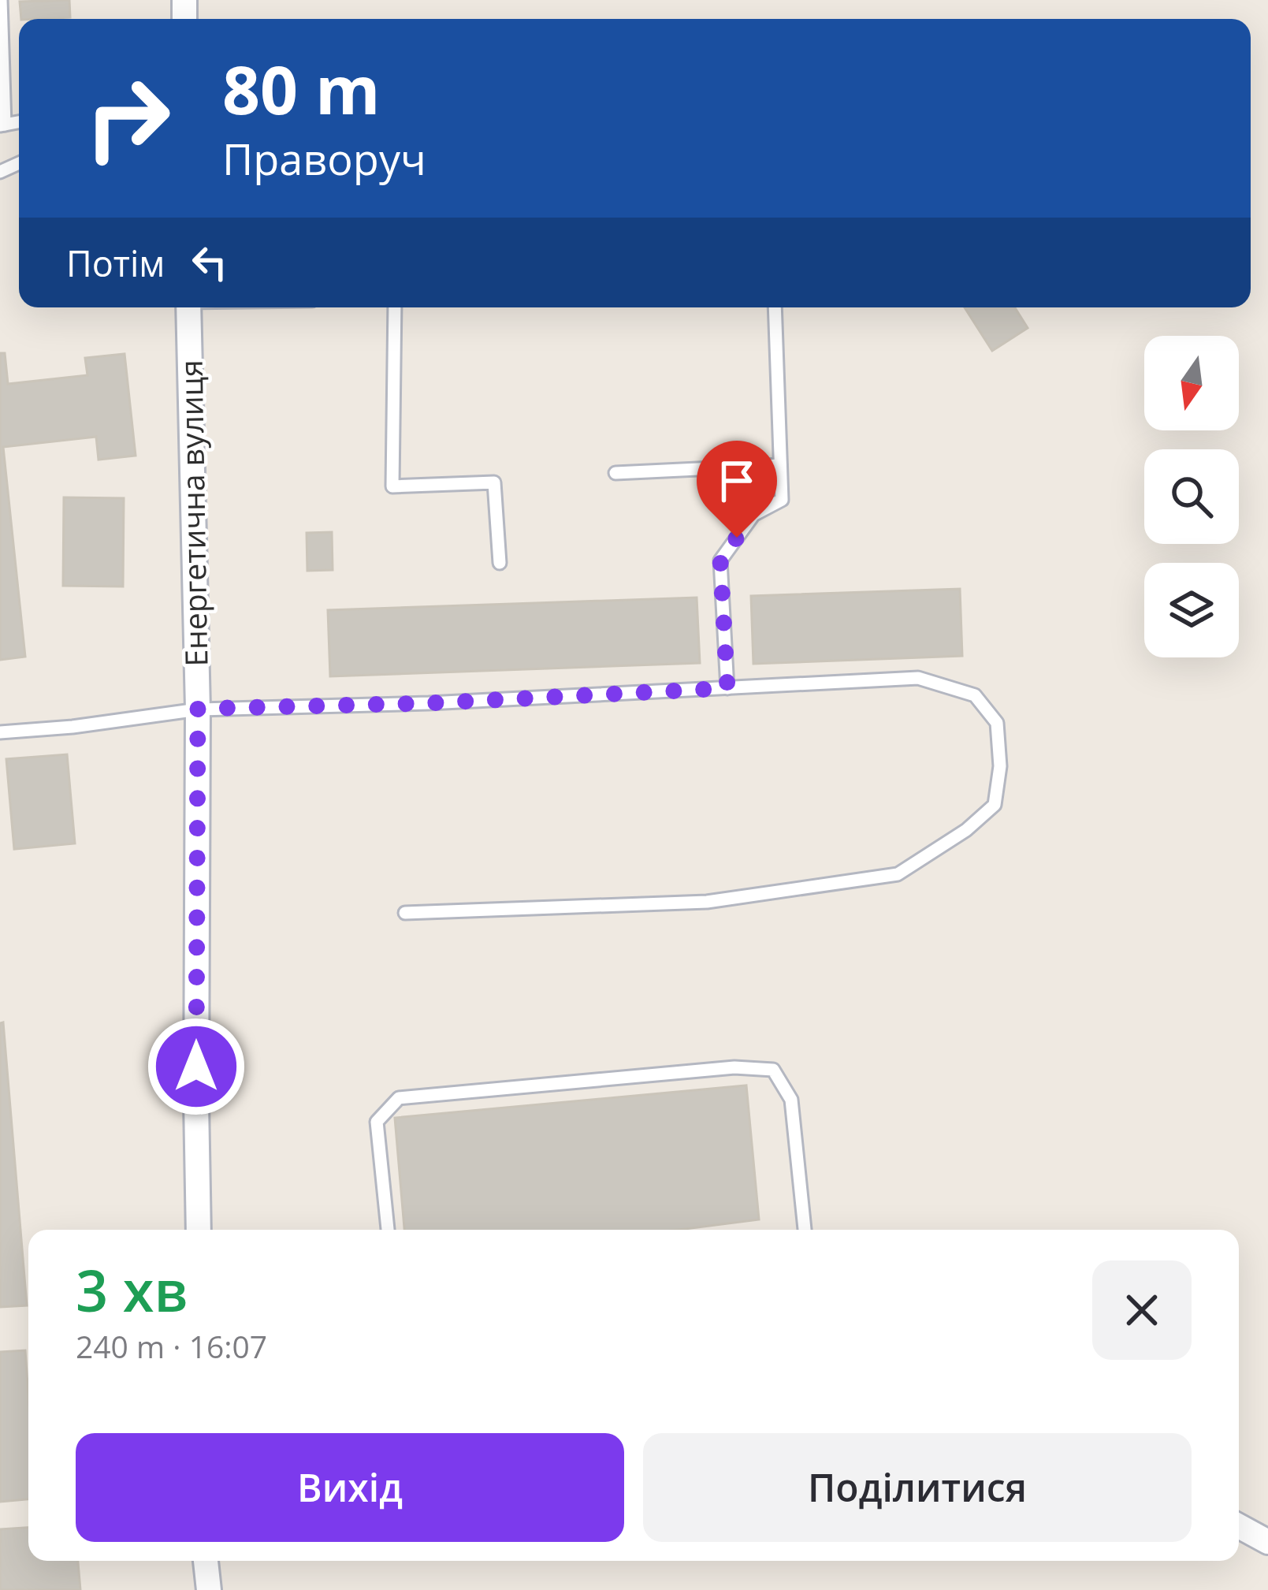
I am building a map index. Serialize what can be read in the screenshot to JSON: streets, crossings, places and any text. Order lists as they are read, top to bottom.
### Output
{
  "streets": {
    "street": ["Енергетична вулиця"]
  },
  "north": "bottom",
  "page": {
    "turn": ["80 m", "Праворуч"],
    "then": "Потім",
    "heading": ["3 хв", "240 m · 16:07"],
    "buttons": ["Вихід", "Поділитися"]
  }
}
